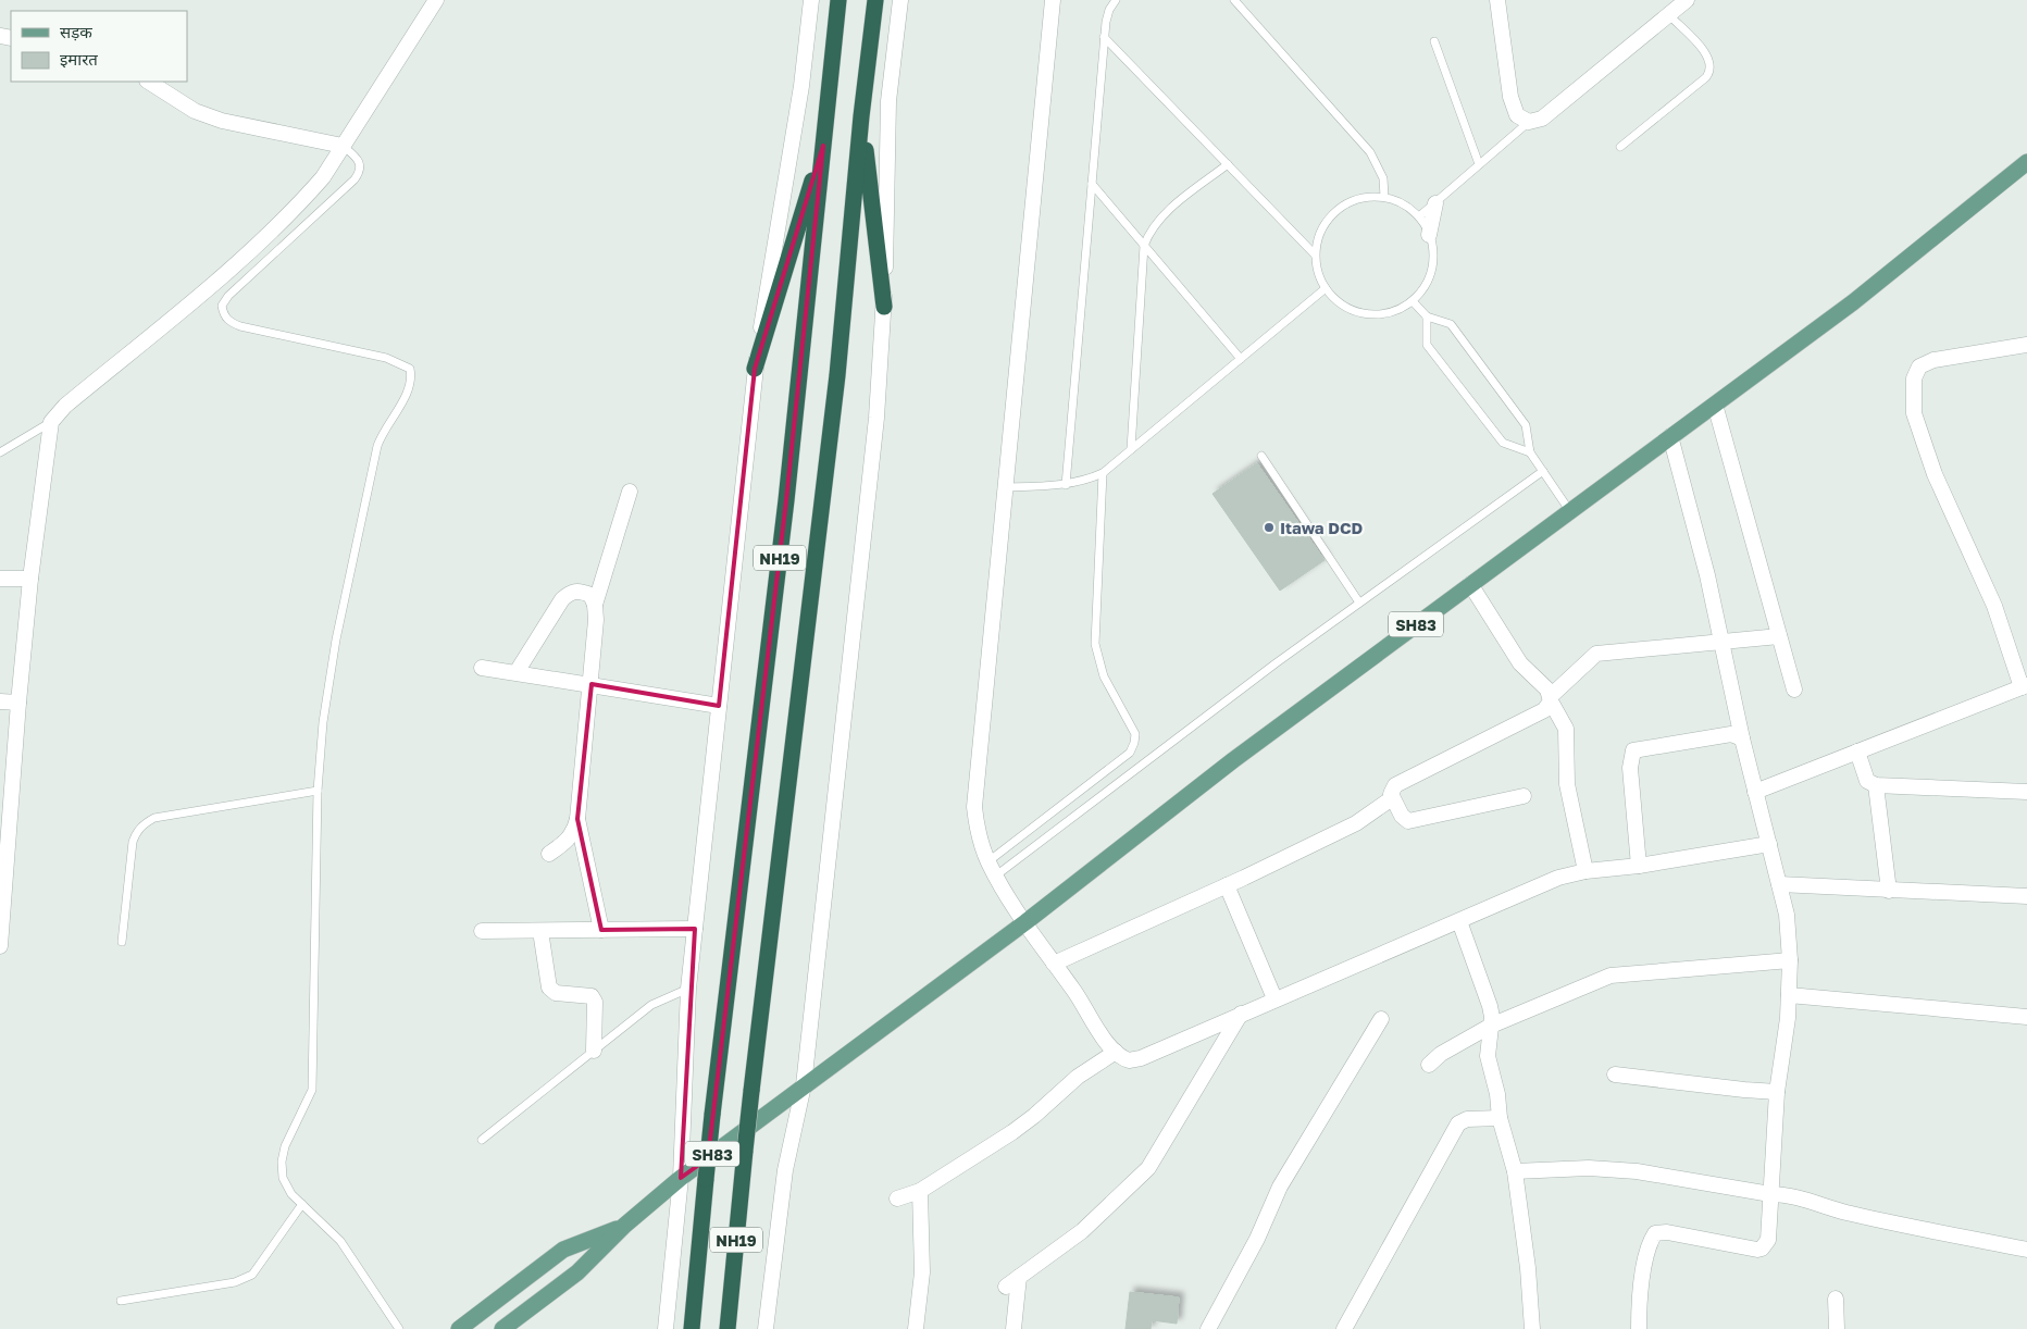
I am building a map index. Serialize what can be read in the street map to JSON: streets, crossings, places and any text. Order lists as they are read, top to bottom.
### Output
{
  "streets": {
    "highway": ["NH19"],
    "main road": ["SH83"]
  },
  "places": ["Itawa DCD"],
  "legend": ["सड़क", "इमारत"]
}
